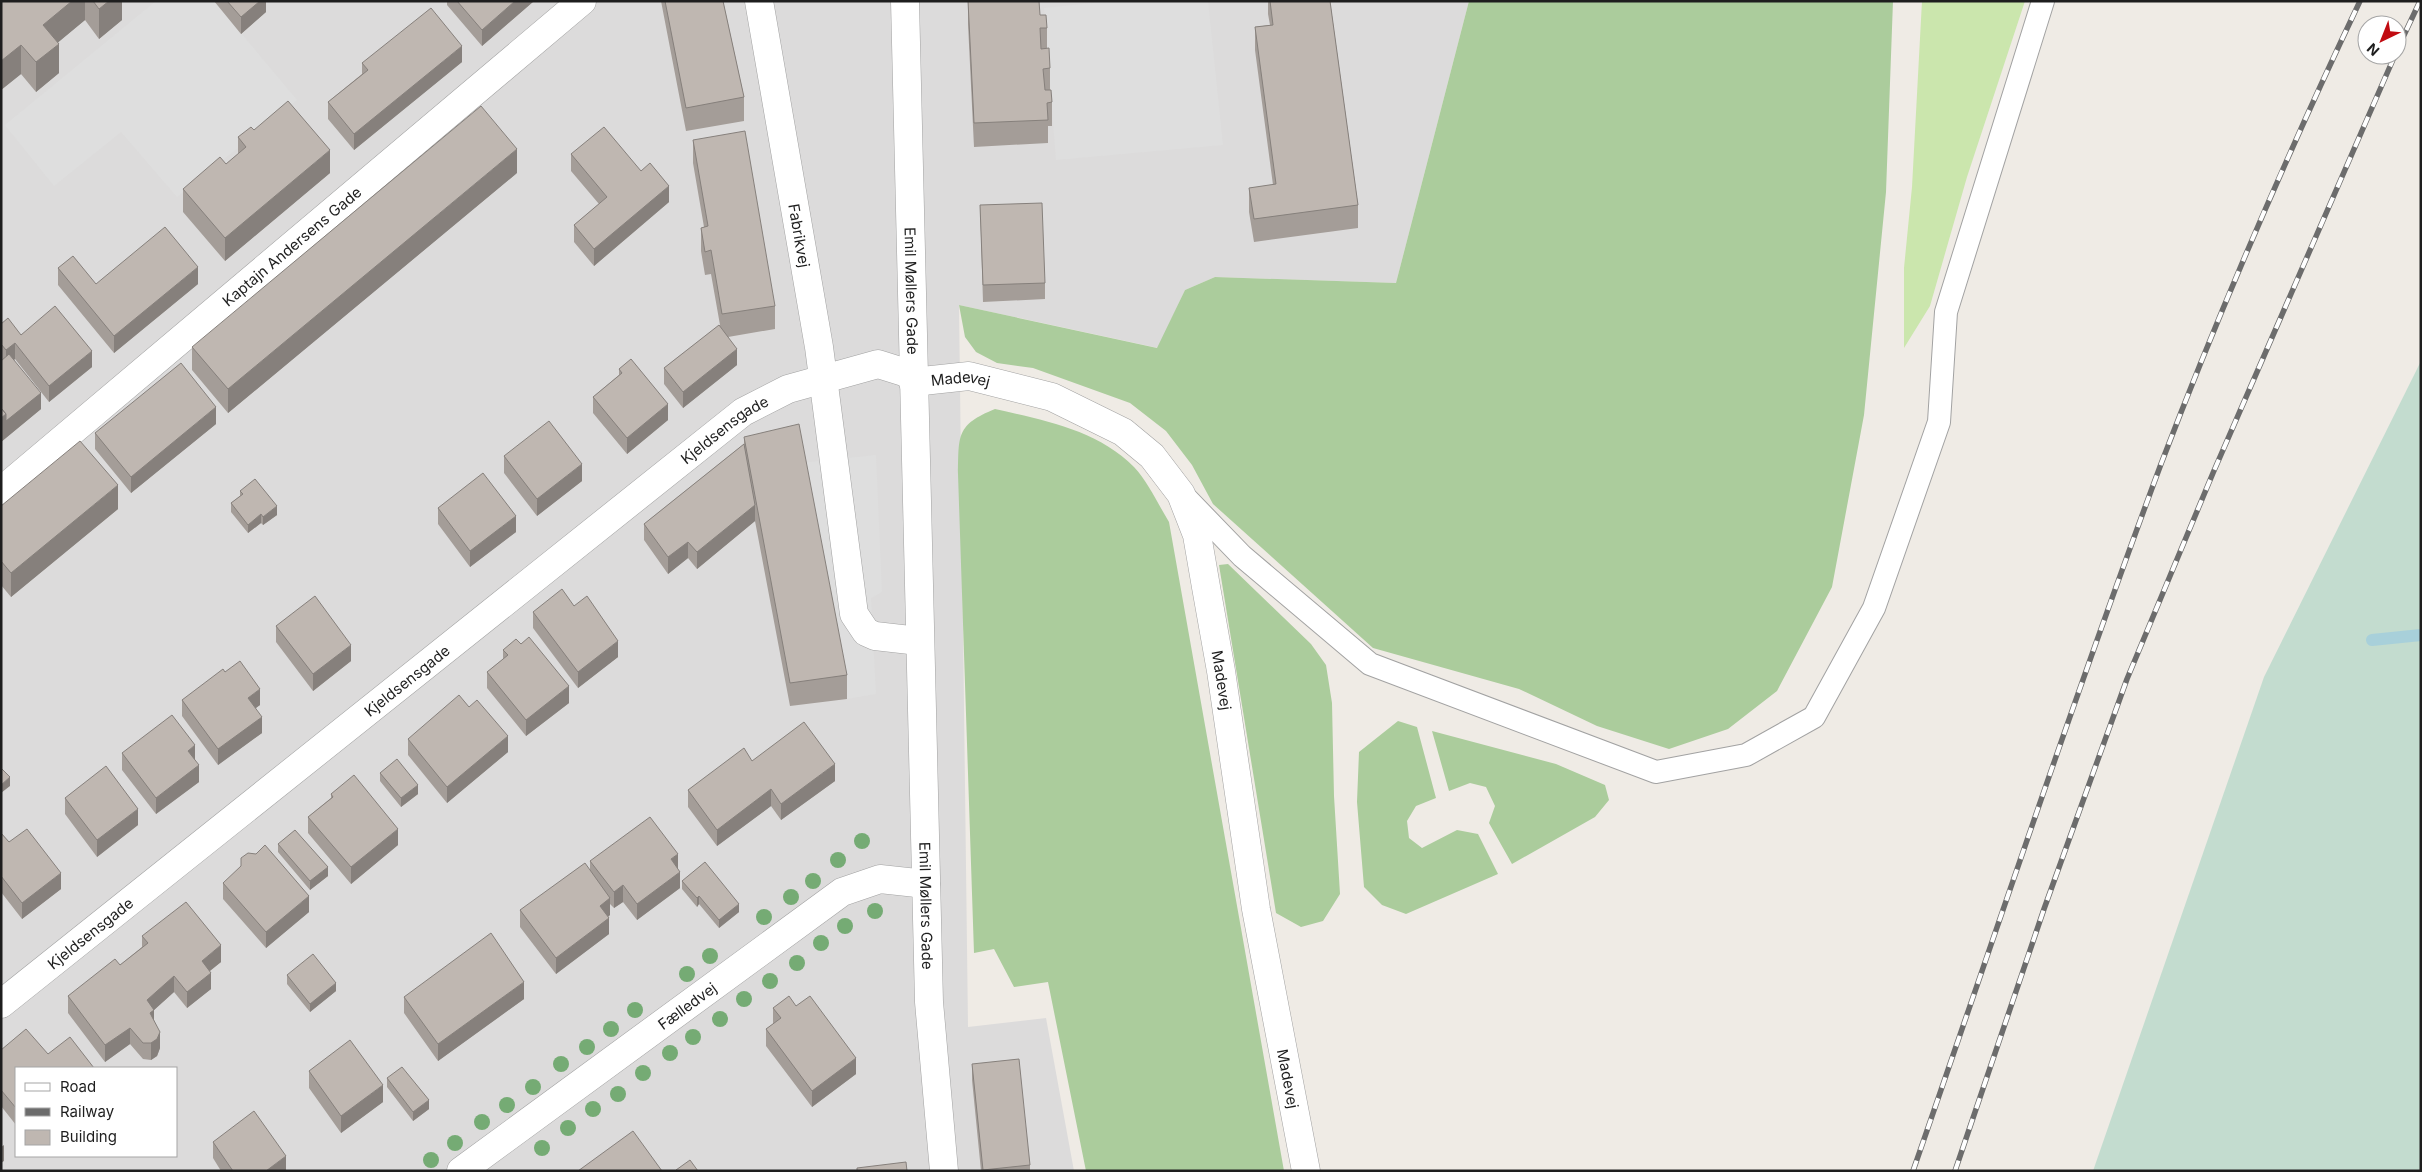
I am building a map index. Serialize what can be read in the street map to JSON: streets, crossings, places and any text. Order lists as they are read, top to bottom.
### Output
{
  "streets": {
    "street": [
      "Fabrikvej",
      "Kaptajn Andersens Gade",
      "Emil Møllers Gade",
      "Madevej",
      "Kjeldsensgade",
      "Fælledvej"
    ]
  },
  "crossings": [
    ["Fabrikvej", "Kjeldsensgade"],
    ["Emil Møllers Gade", "Madevej"],
    ["Emil Møllers Gade", "Fælledvej"]
  ],
  "legend": ["Road", "Railway", "Building"],
  "north": "bottom left"
}
